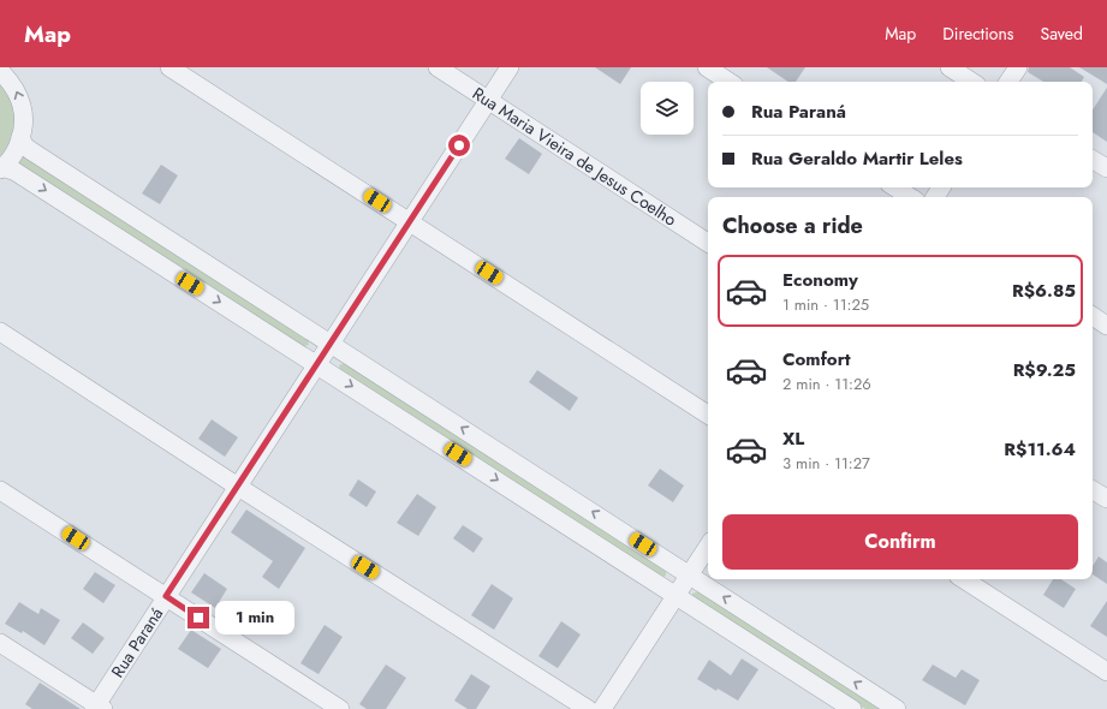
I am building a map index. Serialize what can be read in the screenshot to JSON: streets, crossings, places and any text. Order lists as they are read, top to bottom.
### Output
{
  "streets": {
    "street": ["Rua Maria Vieira de Jesus Coelho", "Rua Paraná"]
  },
  "crossings": [
    ["Rua Maria Vieira de Jesus Coelho", "Rua Paraná"]
  ],
  "page": {
    "header": "Map",
    "nav": ["Map", "Directions", "Saved"],
    "banner": ["Rua Paraná", "Rua Geraldo Martir Leles"],
    "heading": "Choose a ride",
    "list": [
      {
        "name": "Economy",
        "note": "1 min · 11:25",
        "value": "R$6.85"
      },
      {
        "name": "Comfort",
        "note": "2 min · 11:26",
        "value": "R$9.25"
      },
      {
        "name": "XL",
        "note": "3 min · 11:27",
        "value": "R$11.64"
      }
    ],
    "buttons": "Confirm",
    "bubble": "1 min"
  }
}
